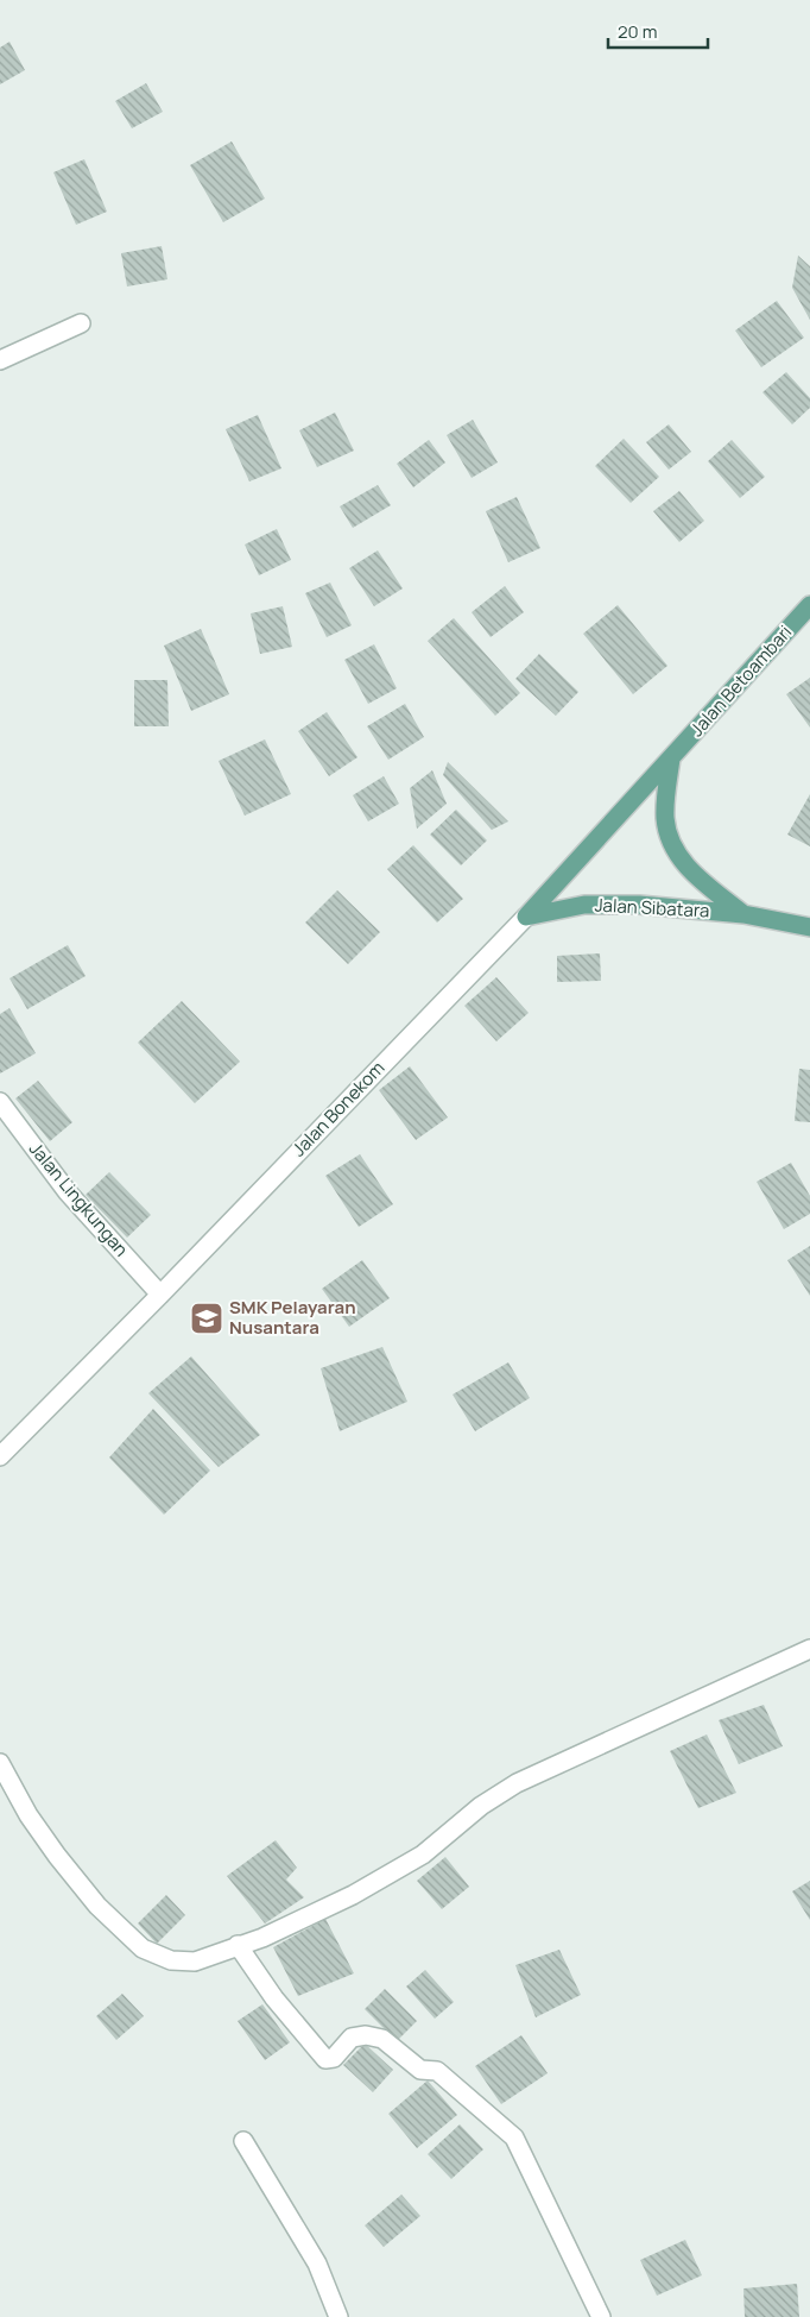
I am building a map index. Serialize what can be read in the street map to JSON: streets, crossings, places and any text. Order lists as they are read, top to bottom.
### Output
{
  "streets": {
    "main road": ["Jalan Betoambari", "Jalan Sibatara", "Jalan Bonekom"],
    "street": ["Jalan Lingkungan"]
  },
  "crossings": [
    ["Jalan Betoambari", "Jalan Sibatara"],
    ["Jalan Betoambari", "Jalan Bonekom"],
    ["Jalan Sibatara", "Jalan Bonekom"],
    ["Jalan Bonekom", "Jalan Lingkungan"]
  ],
  "places": {
    "school or university": ["SMK Pelayaran Nusantara"]
  },
  "scale_bar": "20 m"
}
